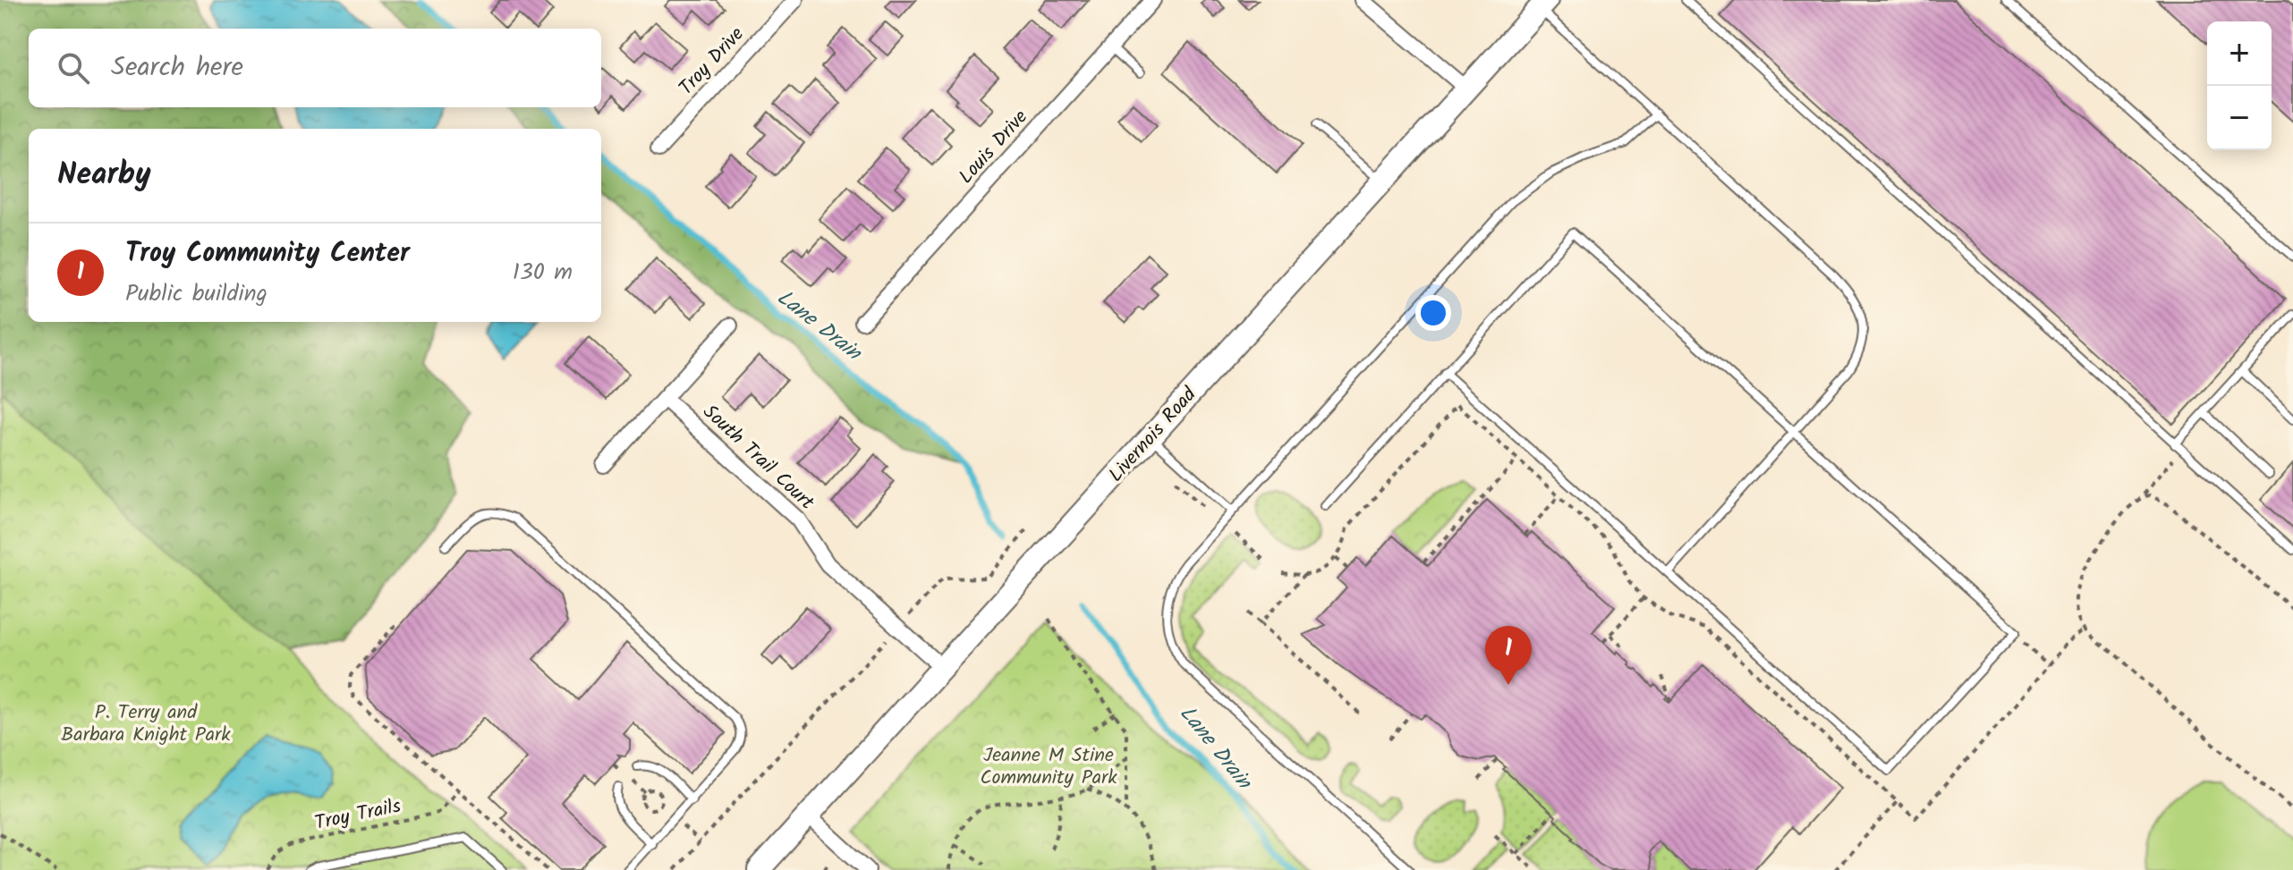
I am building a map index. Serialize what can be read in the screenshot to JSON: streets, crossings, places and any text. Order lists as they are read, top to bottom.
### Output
{
  "streets": {
    "main road": ["Livernois Road"],
    "street": ["Troy Drive", "Louis Drive", "South Trail Court"],
    "path": ["Troy Trails"]
  },
  "crossings": [
    ["Livernois Road", "South Trail Court"]
  ],
  "water": ["Lane Drain"],
  "parks": ["P. Terry and Barbara Knight Park", "Jeanne M Stine Community Park"],
  "page": {
    "map_buttons": ["+", "−"],
    "search": "Search here",
    "heading": "Nearby",
    "list": [
      {
        "mark": "1",
        "name": "Troy Community Center",
        "note": "Public building",
        "value": "130 m"
      }
    ],
    "pins": "1"
  }
}
